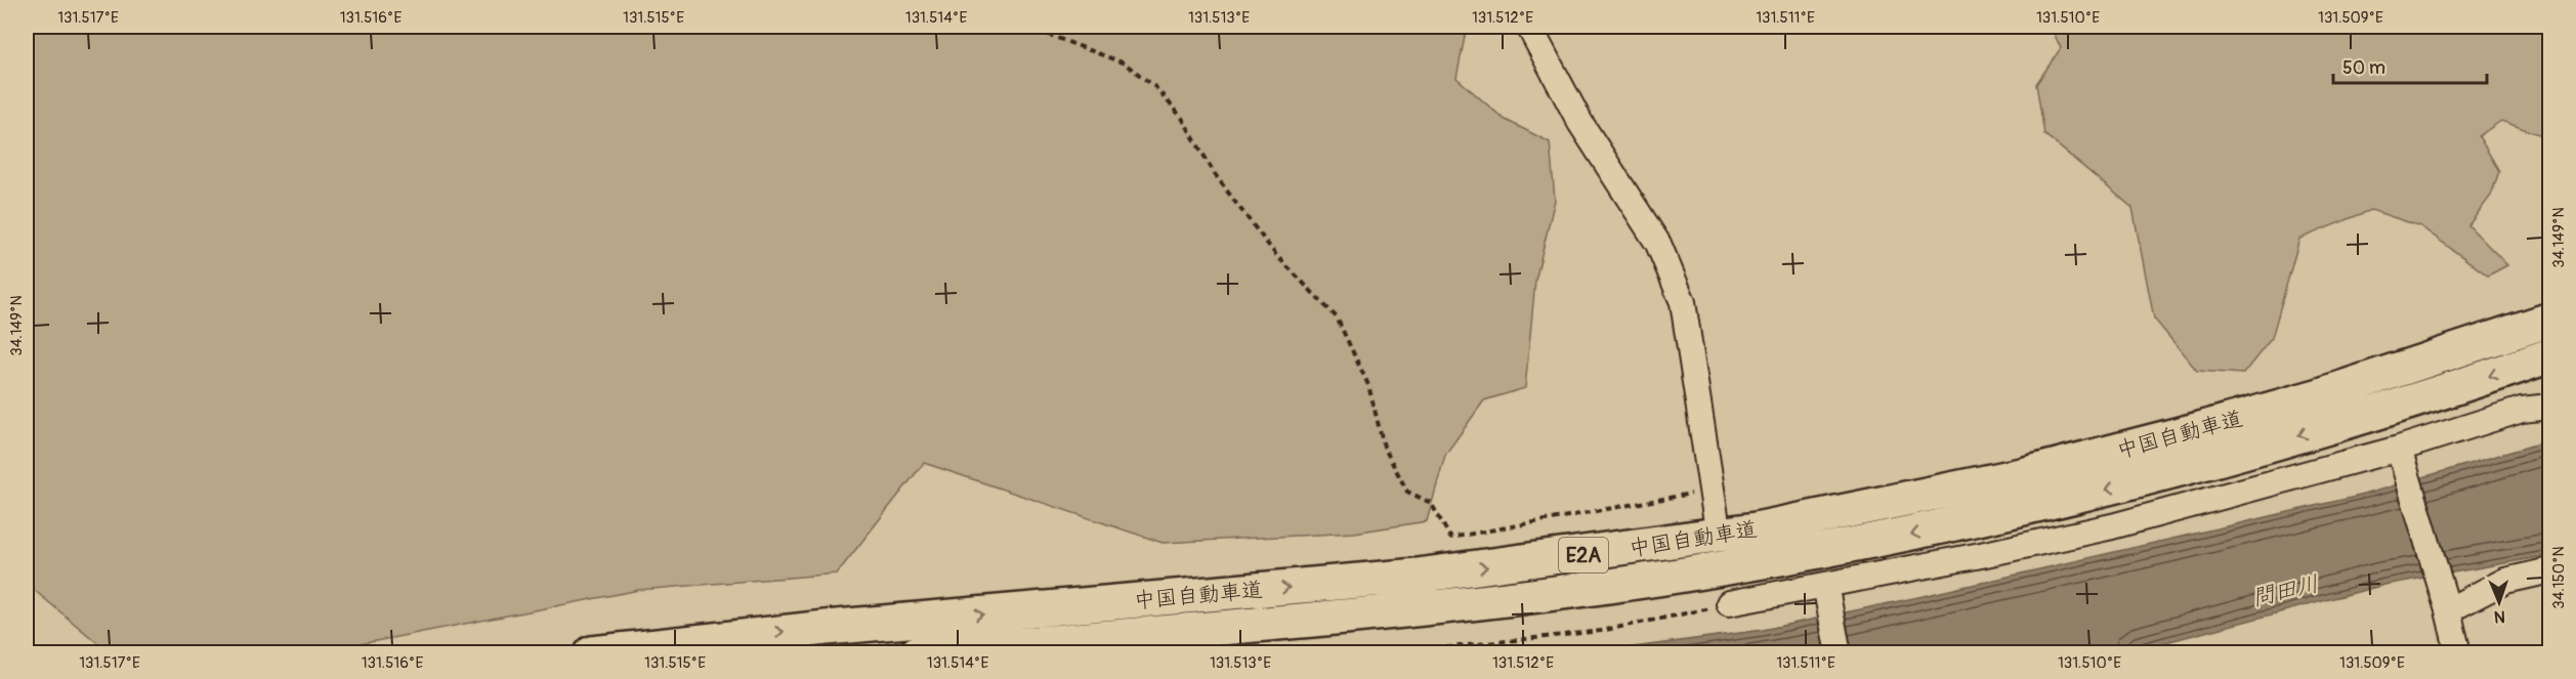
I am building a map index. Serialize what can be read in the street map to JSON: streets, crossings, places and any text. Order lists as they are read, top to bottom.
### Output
{
  "streets": {
    "highway": ["中国自動車道", "E2A"]
  },
  "water": ["問田川"],
  "scale_bar": "50 m",
  "north": "bottom",
  "coordinates": [
    "131.517°E",
    "131.516°E",
    "131.515°E",
    "131.514°E",
    "131.513°E",
    "131.512°E",
    "131.511°E",
    "131.510°E",
    "131.509°E",
    "34.149°N",
    "34.150°N"
  ]
}
